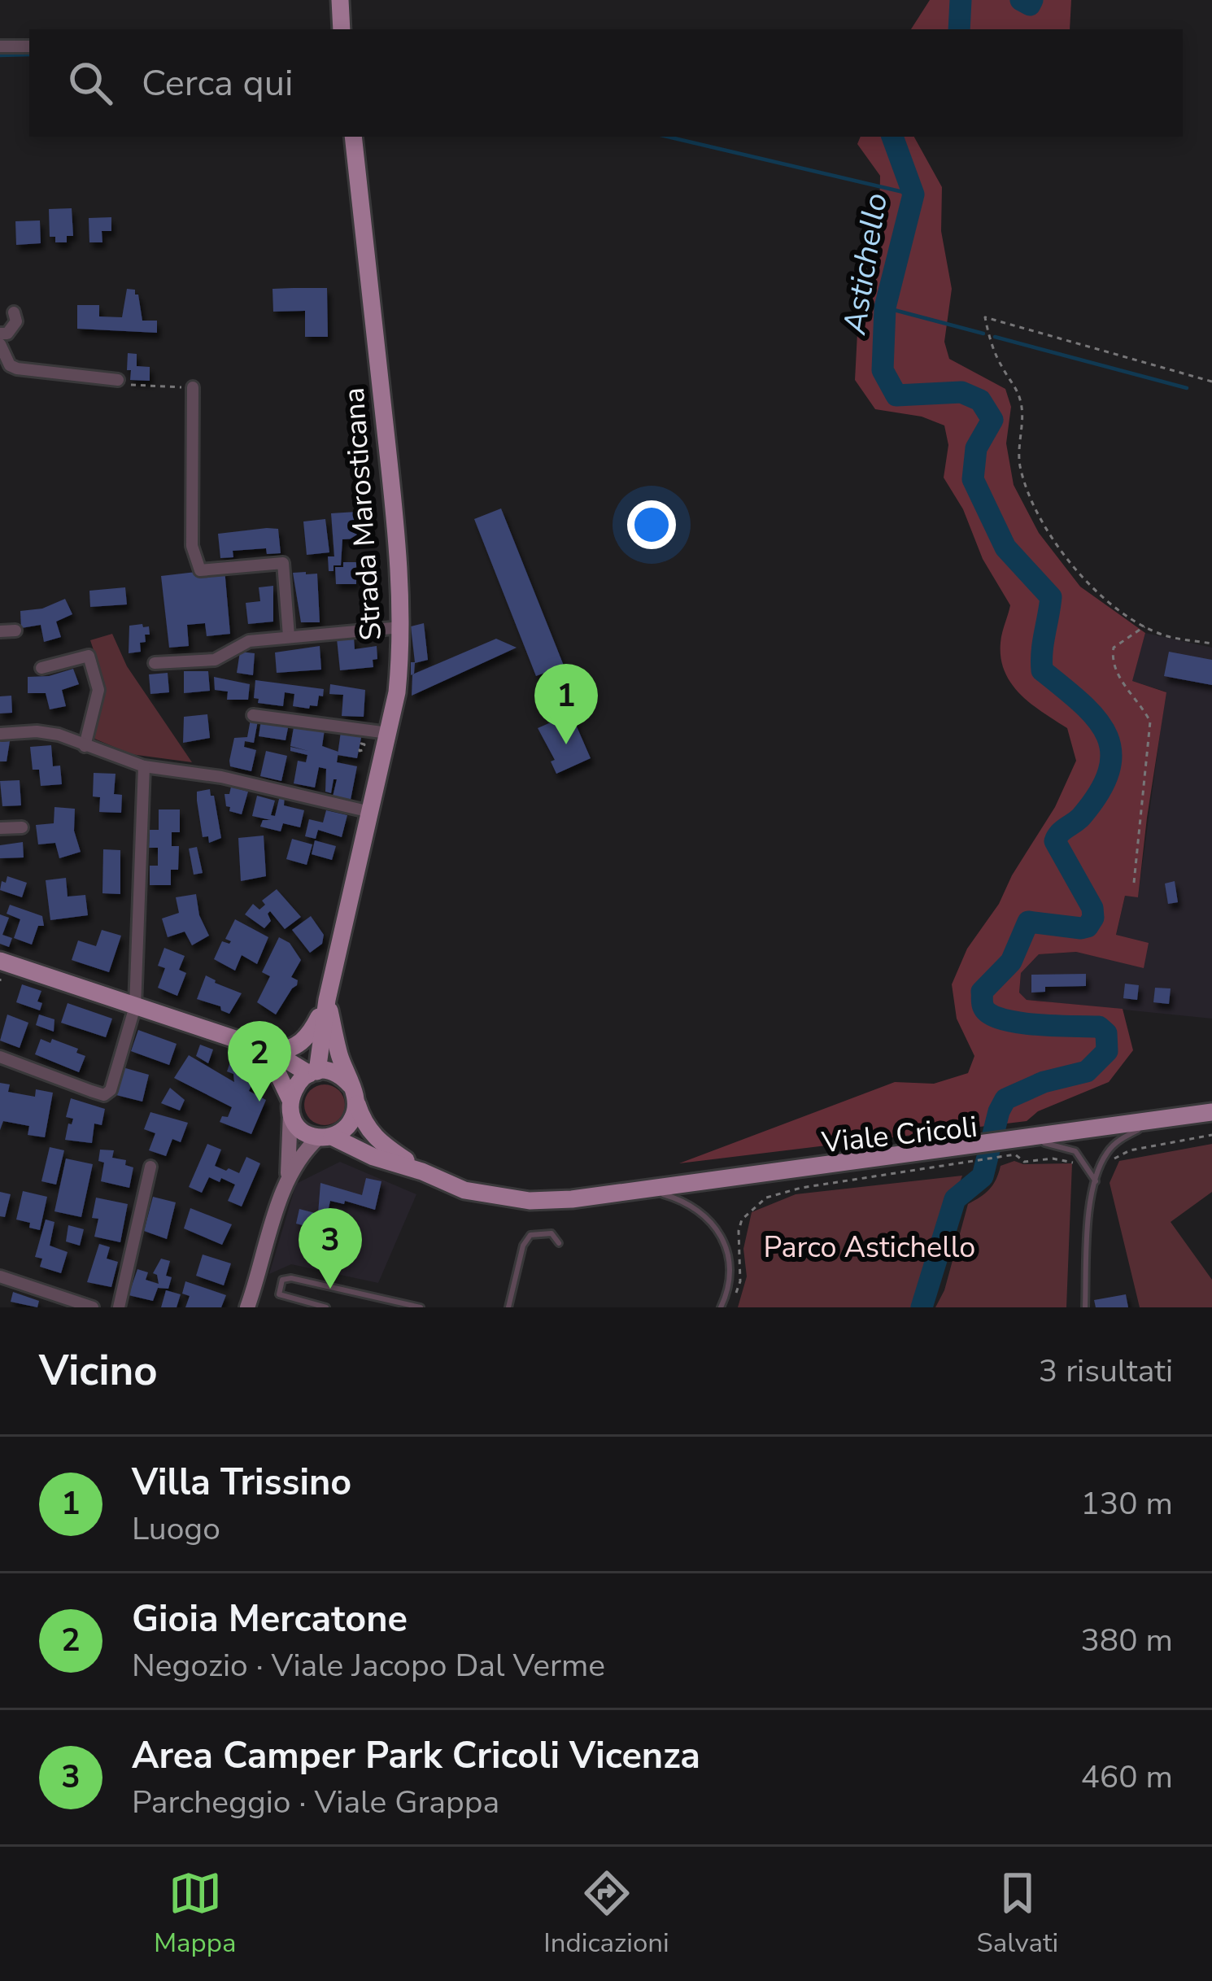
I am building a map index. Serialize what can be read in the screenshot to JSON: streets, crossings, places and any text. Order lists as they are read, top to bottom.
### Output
{
  "streets": {
    "main road": ["Strada Marosticana", "Viale Cricoli"]
  },
  "crossings": [
    ["Strada Marosticana", "Viale Cricoli"]
  ],
  "water": ["Astichello"],
  "parks": ["Parco Astichello"],
  "page": {
    "search": "Cerca qui",
    "pins": ["1", "2", "3"],
    "heading": ["Vicino", "3 risultati"],
    "list": [
      {
        "mark": "1",
        "name": "Villa Trissino",
        "note": "Luogo",
        "value": "130 m"
      },
      {
        "mark": "2",
        "name": "Gioia Mercatone",
        "note": "Negozio · Viale Jacopo Dal Verme",
        "value": "380 m"
      },
      {
        "mark": "3",
        "name": "Area Camper Park Cricoli Vicenza",
        "note": "Parcheggio · Viale Grappa",
        "value": "460 m"
      }
    ],
    "nav": ["Mappa", "Indicazioni", "Salvati"]
  }
}
